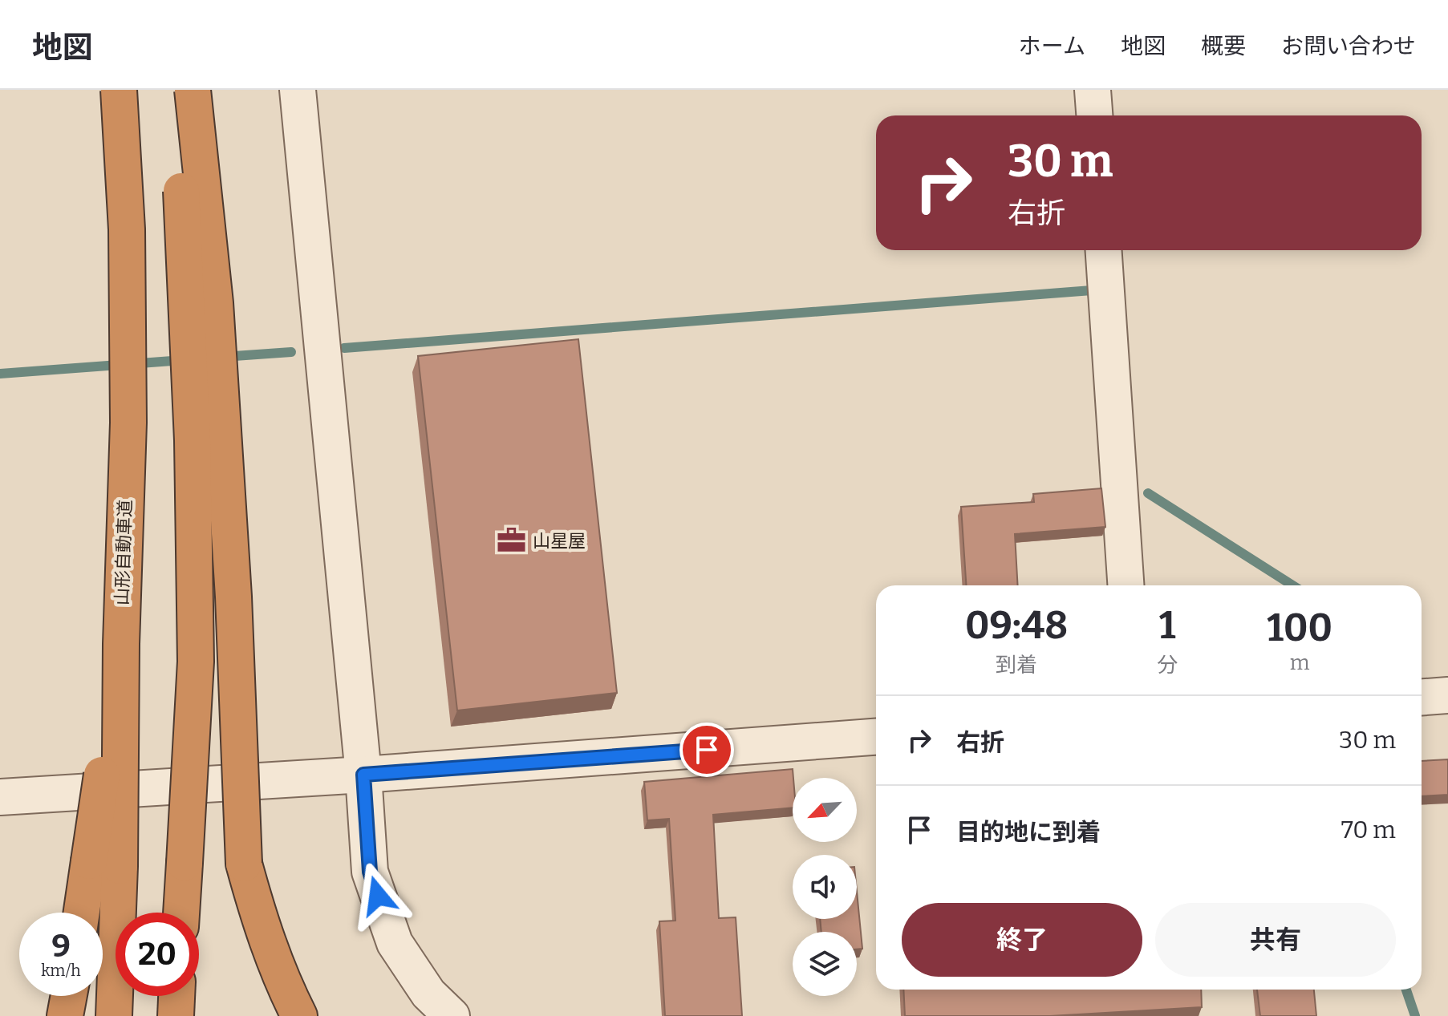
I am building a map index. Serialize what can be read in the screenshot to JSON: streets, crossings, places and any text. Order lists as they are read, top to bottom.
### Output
{
  "streets": {
    "highway": ["山形自動車道"]
  },
  "places": {
    "office": ["山星屋"]
  },
  "north": "bottom left",
  "page": {
    "header": "地図",
    "nav": [
      "ホーム",
      "地図",
      "概要",
      "お問い合わせ"
    ],
    "turn": ["30 m", "右折"],
    "eta": [
      "09:48",
      "到着",
      "1",
      "分",
      "100",
      "m"
    ],
    "list": [
      {
        "name": "右折",
        "value": "30 m"
      },
      {
        "name": "目的地に到着",
        "value": "70 m"
      }
    ],
    "buttons": ["終了", "共有"],
    "speed": "9 km/h",
    "limit": "20"
  }
}
